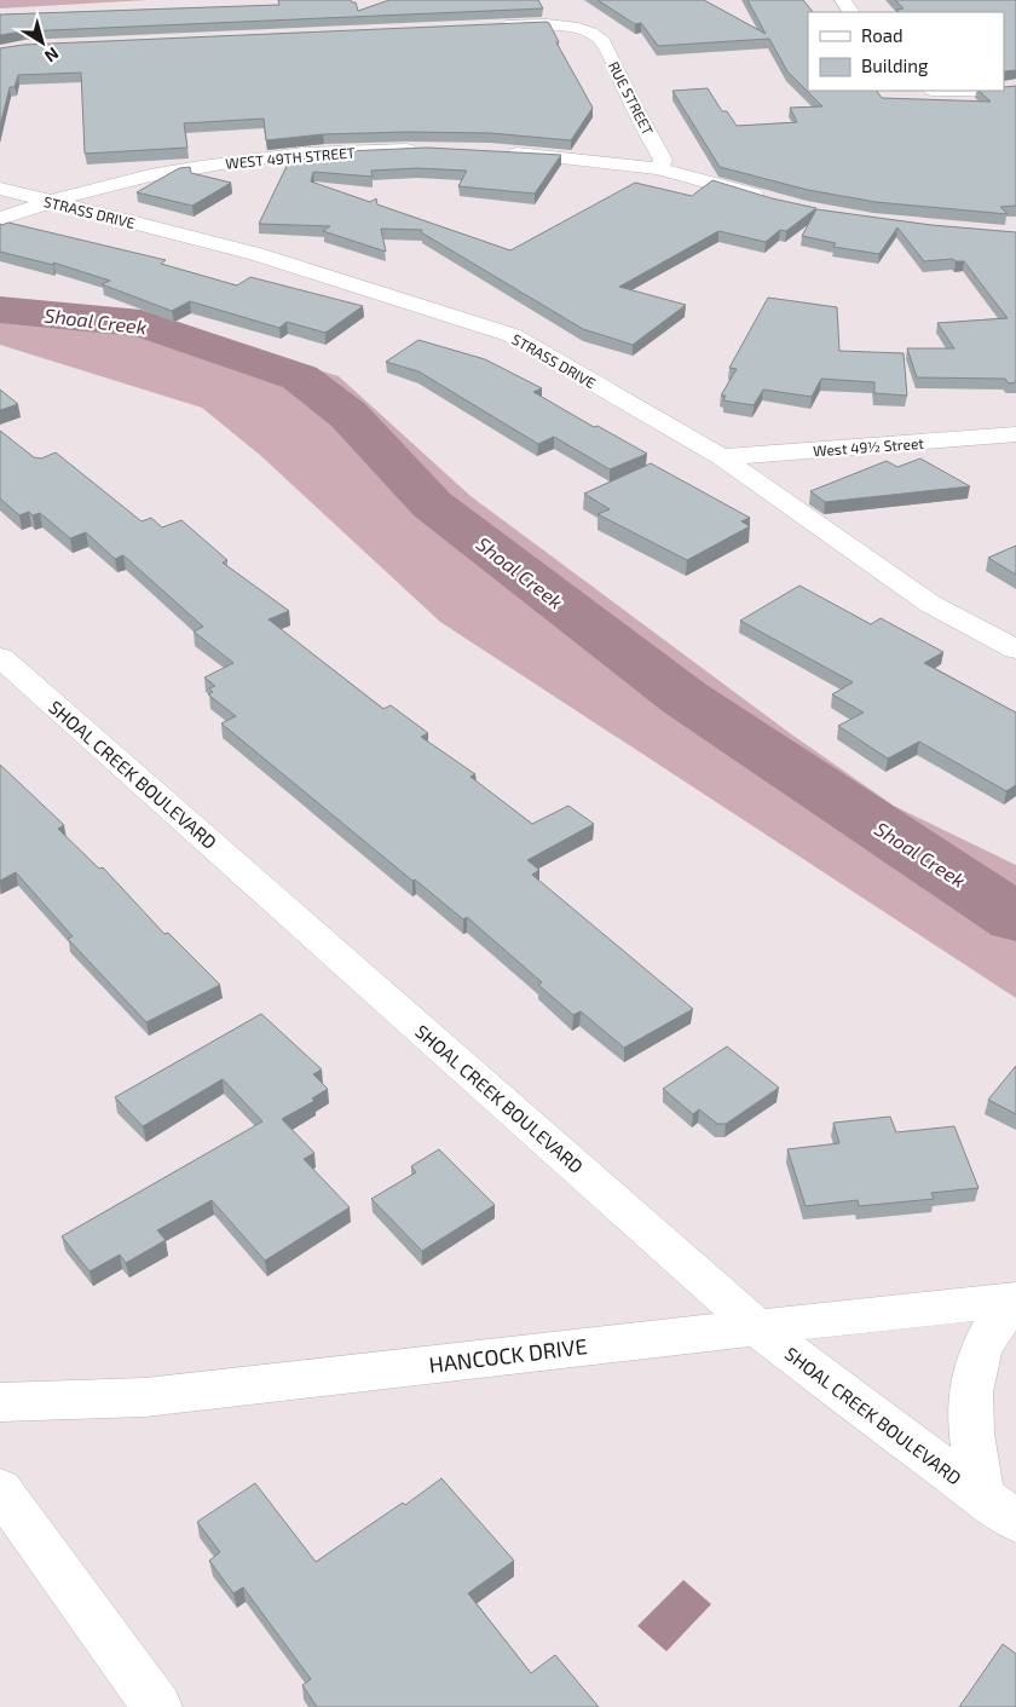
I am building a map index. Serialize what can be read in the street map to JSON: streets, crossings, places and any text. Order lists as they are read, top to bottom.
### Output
{
  "streets": {
    "street": [
      "RUE STREET",
      "WEST 49TH STREET",
      "STRASS DRIVE",
      "West 49½ Street",
      "SHOAL CREEK BOULEVARD",
      "HANCOCK DRIVE"
    ]
  },
  "crossings": [
    ["WEST 49TH STREET", "STRASS DRIVE"],
    ["STRASS DRIVE", "West 49½ Street"],
    ["SHOAL CREEK BOULEVARD", "HANCOCK DRIVE"]
  ],
  "water": ["Shoal Creek"],
  "legend": ["Road", "Building"],
  "north": "bottom right"
}
